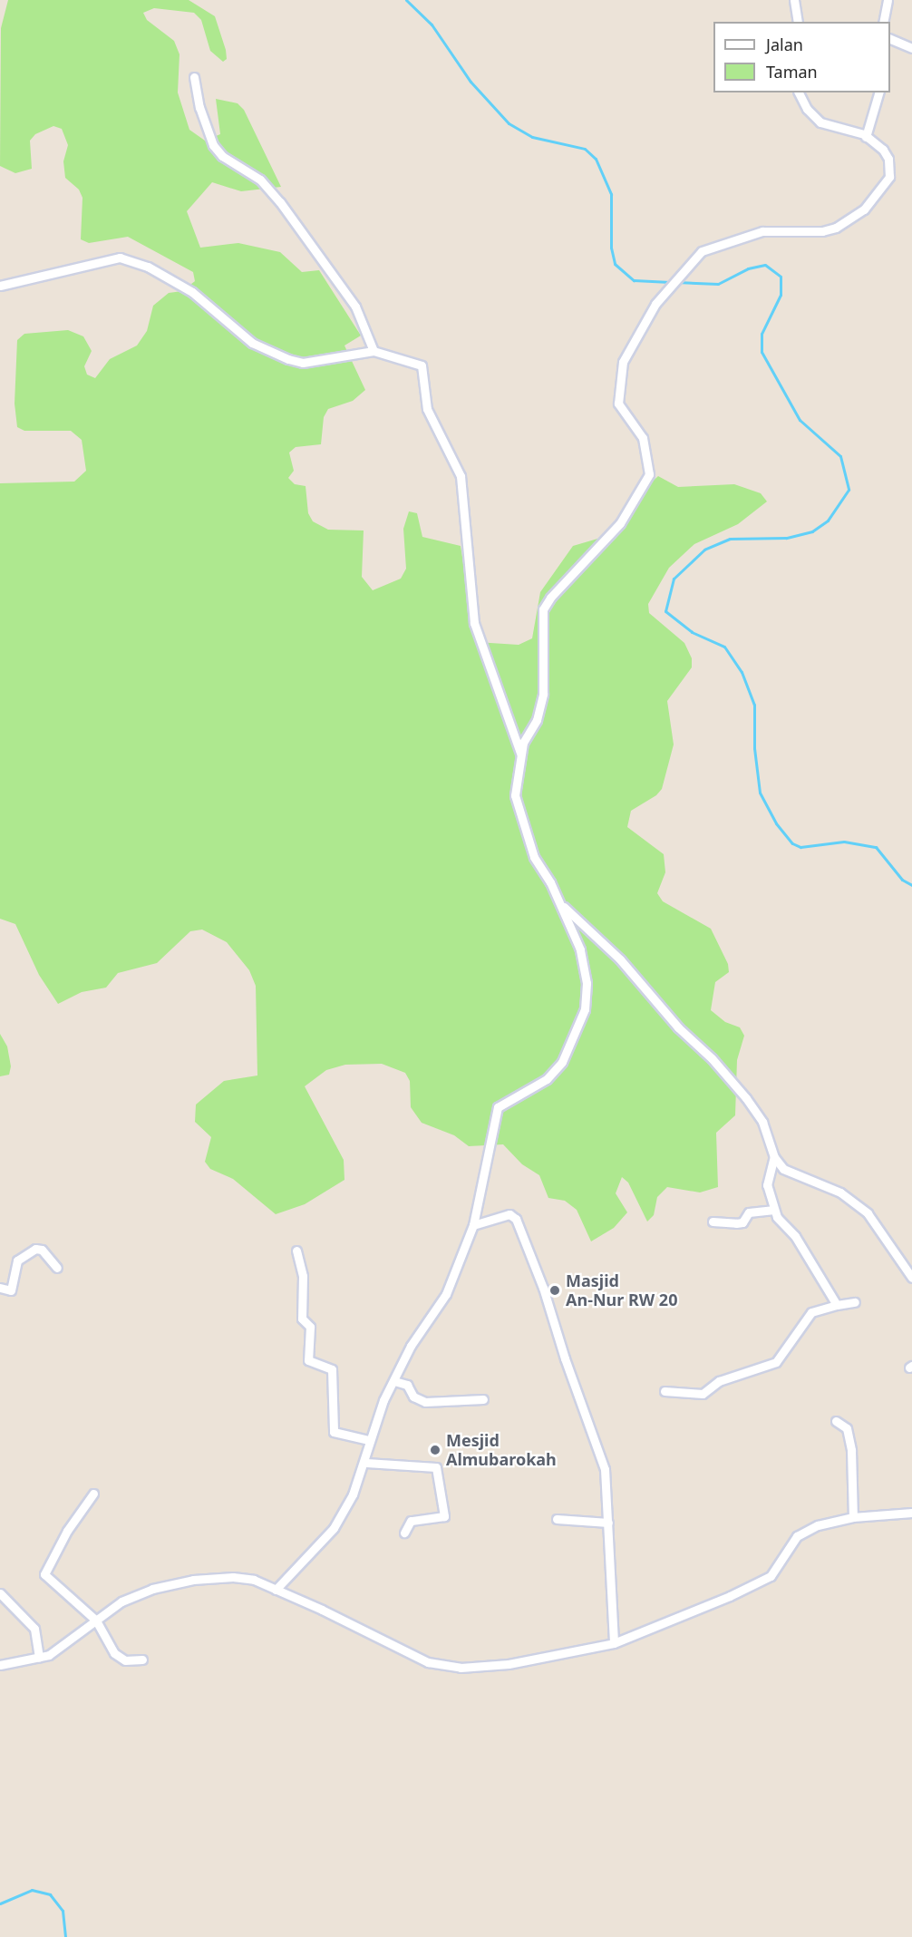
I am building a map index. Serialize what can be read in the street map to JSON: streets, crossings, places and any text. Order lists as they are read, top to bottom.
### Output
{
  "places": ["Masjid An-Nur RW 20", "Mesjid Almubarokah"],
  "legend": ["Jalan", "Taman"]
}
